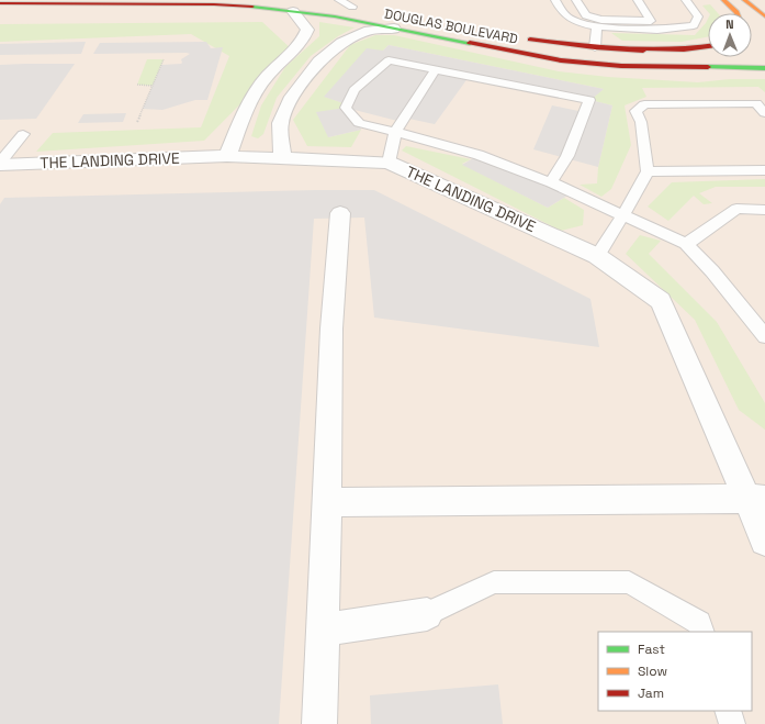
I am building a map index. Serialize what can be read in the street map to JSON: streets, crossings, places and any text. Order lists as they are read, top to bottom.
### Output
{
  "streets": {
    "main road": ["DOUGLAS BOULEVARD"],
    "street": ["THE LANDING DRIVE"]
  },
  "legend": ["Fast", "Slow", "Jam"],
  "north": "top"
}
